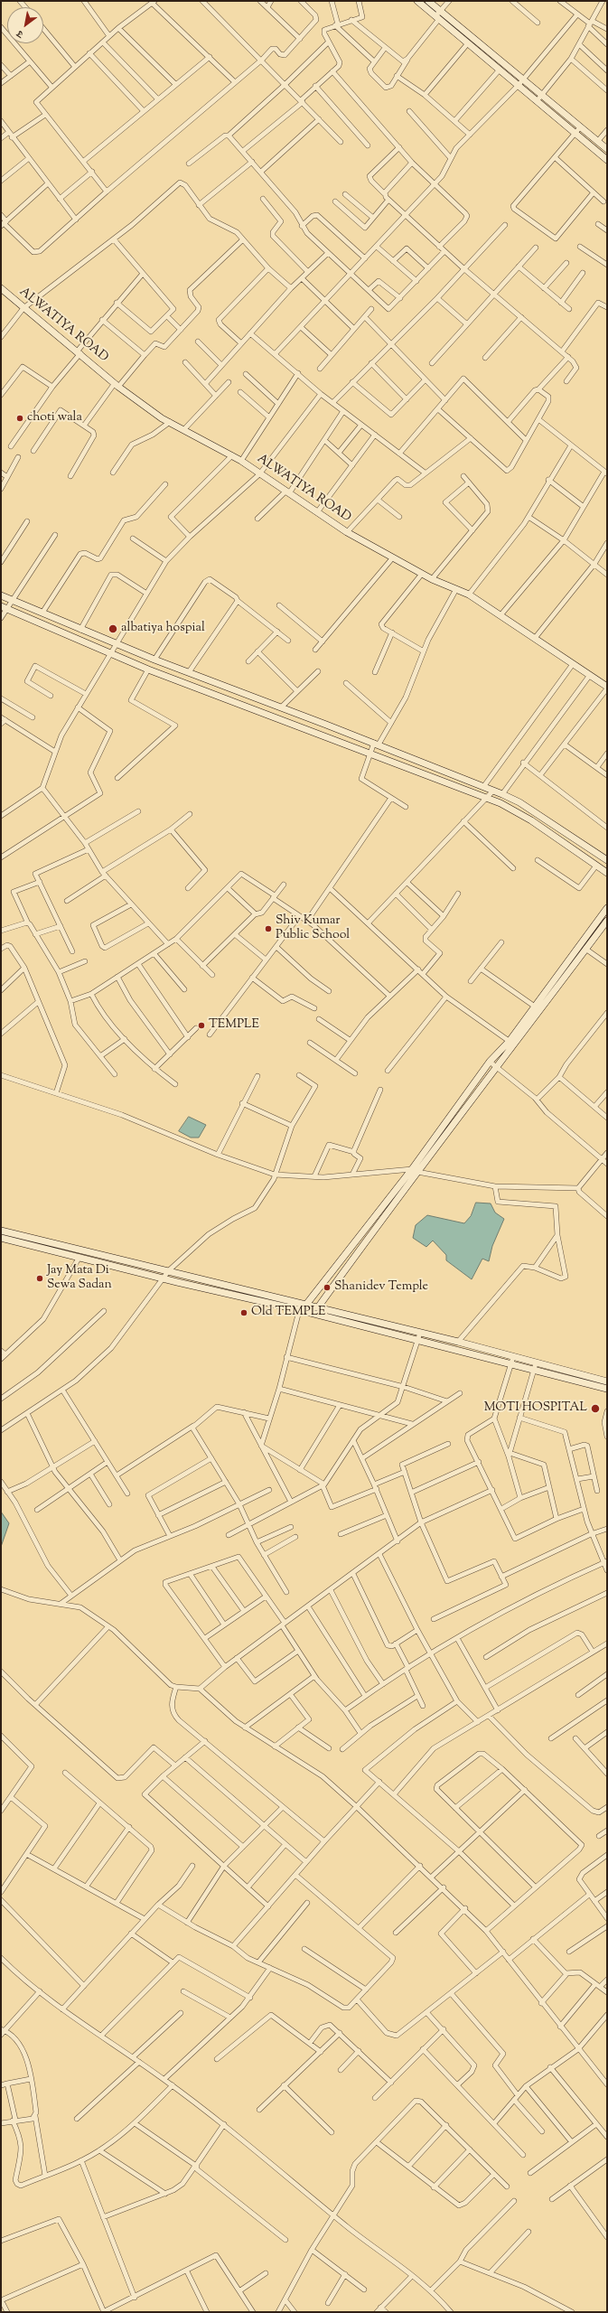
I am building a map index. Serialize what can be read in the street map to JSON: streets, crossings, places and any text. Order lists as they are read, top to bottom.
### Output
{
  "streets": {
    "main road": ["ALWATIYA ROAD"]
  },
  "places": [
    "choti wala",
    "albatiya hospial",
    "Shiv Kumar Public School",
    "TEMPLE",
    "Jay Mata Di Sewa Sadan",
    "Shanidev Temple",
    "Old TEMPLE",
    "MOTI HOSPITAL"
  ],
  "north": "bottom left"
}
